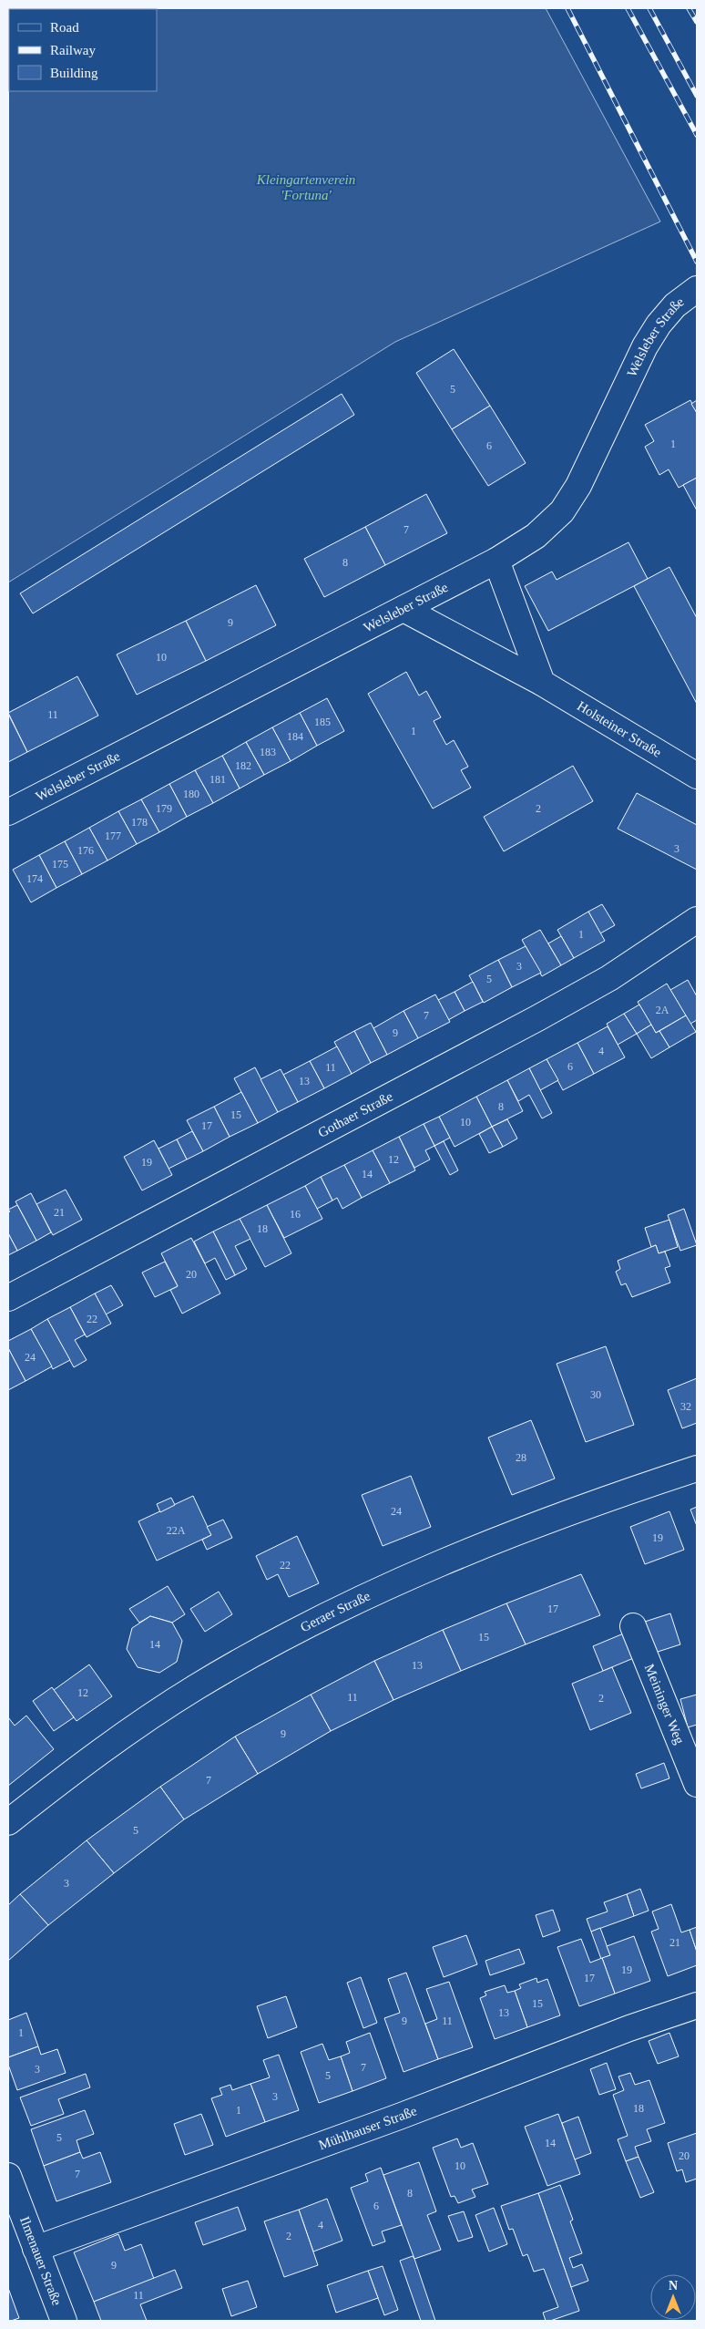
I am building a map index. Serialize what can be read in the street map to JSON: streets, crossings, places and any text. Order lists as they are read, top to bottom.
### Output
{
  "streets": {
    "street": [
      "Welsleber Straße",
      "Holsteiner Straße",
      "Gothaer Straße",
      "Geraer Straße",
      "Meininger Weg",
      "Mühlhauser Straße",
      "Ilmenauer Straße"
    ]
  },
  "crossings": [
    ["Welsleber Straße", "Holsteiner Straße"],
    ["Mühlhauser Straße", "Ilmenauer Straße"]
  ],
  "parks": ["Kleingartenverein 'Fortuna'"],
  "house_numbers": [
    "5",
    "1",
    "6",
    "7",
    "8",
    "9",
    "10",
    "11",
    "185",
    "1",
    "184",
    "183",
    "182",
    "181",
    "180",
    "179",
    "2",
    "178",
    "177",
    "3",
    "176",
    "175",
    "174",
    "1",
    "3",
    "5",
    "2A",
    "7",
    "9",
    "4",
    "6",
    "11",
    "13",
    "8",
    "15",
    "10",
    "17",
    "12",
    "19",
    "14",
    "21",
    "16",
    "18",
    "20",
    "22",
    "24",
    "30",
    "32",
    "28",
    "24",
    "22A",
    "19",
    "22",
    "17",
    "15",
    "14",
    "13",
    "12",
    "11",
    "2",
    "9",
    "7",
    "5",
    "3",
    "21",
    "19",
    "17",
    "15",
    "13",
    "9",
    "11",
    "1",
    "7",
    "3",
    "5",
    "3",
    "18",
    "1",
    "5",
    "14",
    "20",
    "10",
    "7",
    "8",
    "6",
    "4",
    "2",
    "9",
    "11"
  ],
  "legend": ["Road", "Railway", "Building"],
  "north": "top"
}
